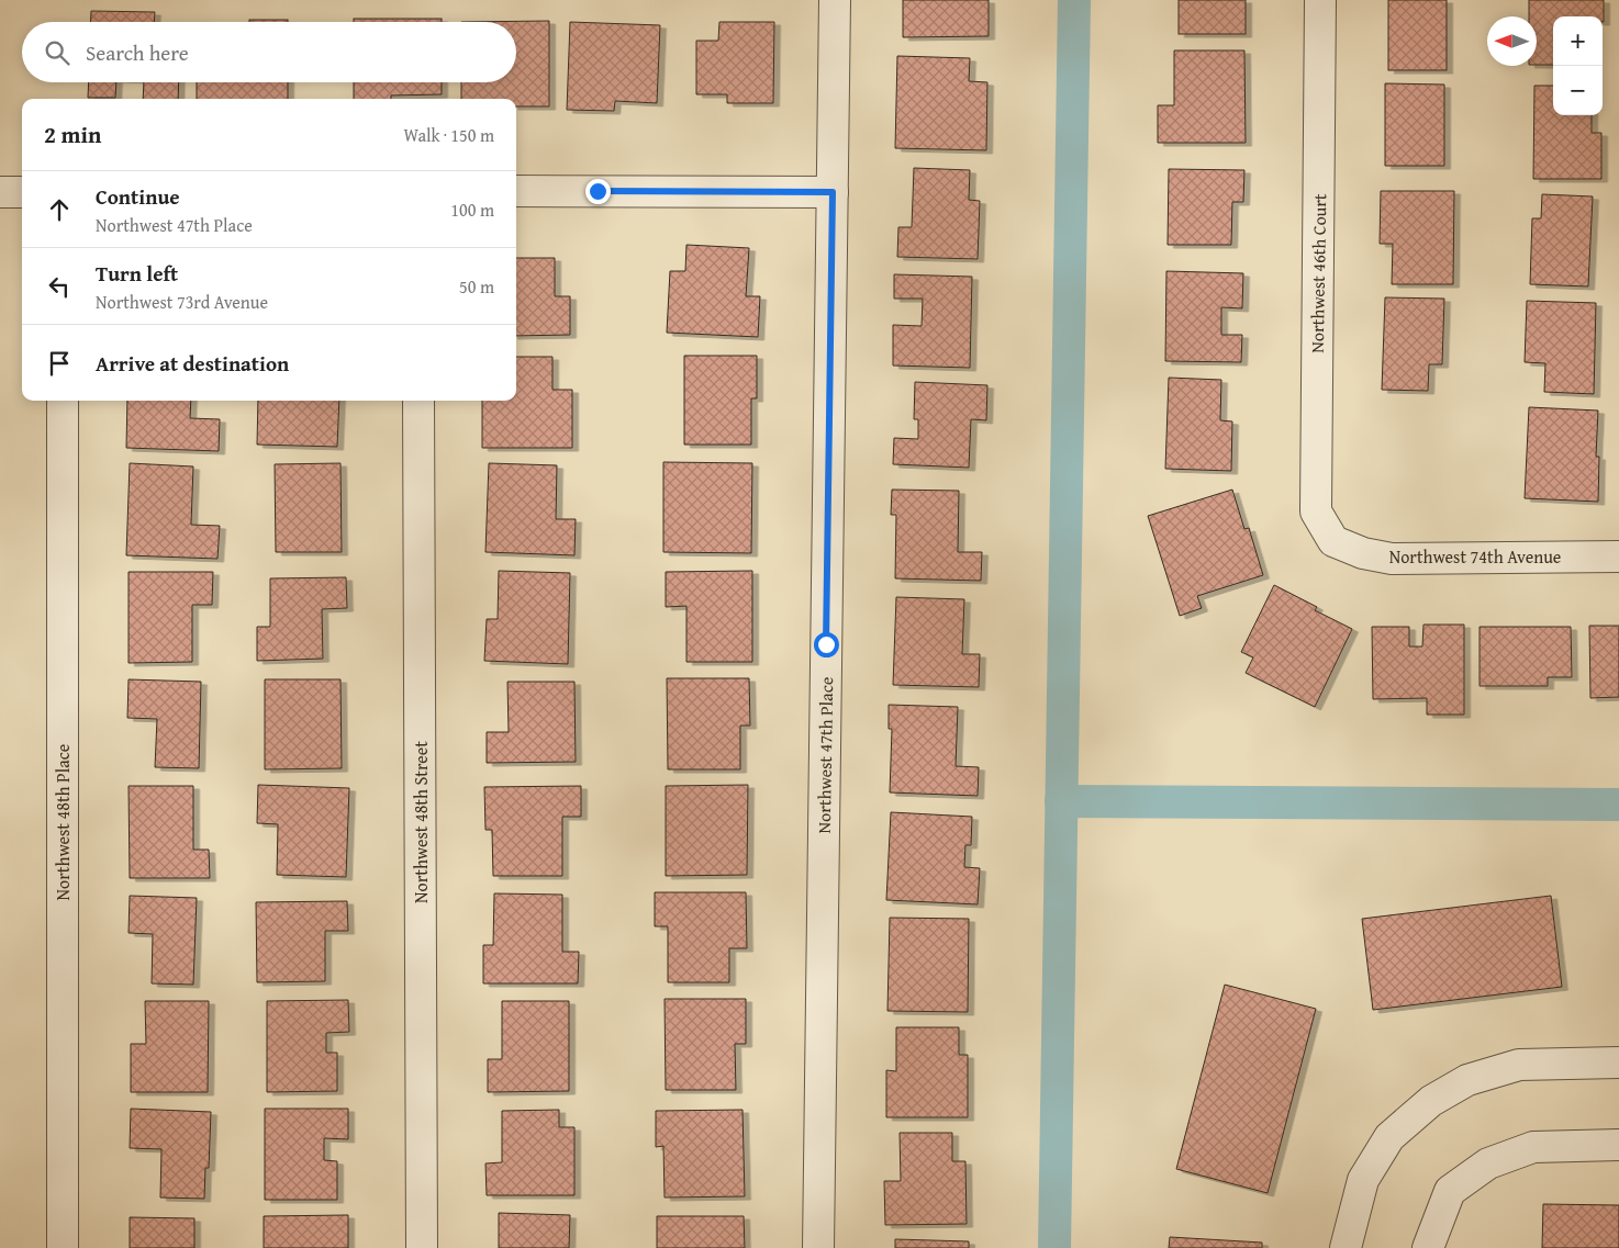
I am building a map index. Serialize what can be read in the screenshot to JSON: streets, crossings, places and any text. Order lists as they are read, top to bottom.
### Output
{
  "streets": {
    "street": [
      "Northwest 46th Court",
      "Northwest 74th Avenue",
      "Northwest 47th Place",
      "Northwest 48th Place",
      "Northwest 48th Street"
    ]
  },
  "crossings": [
    ["Northwest 46th Court", "Northwest 74th Avenue"]
  ],
  "north": "left",
  "page": {
    "map_buttons": ["+", "−"],
    "search": "Search here",
    "heading": ["2 min", "Walk · 150 m"],
    "list": [
      ["Continue", "Northwest 47th Place", "100 m"],
      ["Turn left", "Northwest 73rd Avenue", "50 m"],
      "Arrive at destination"
    ]
  }
}
